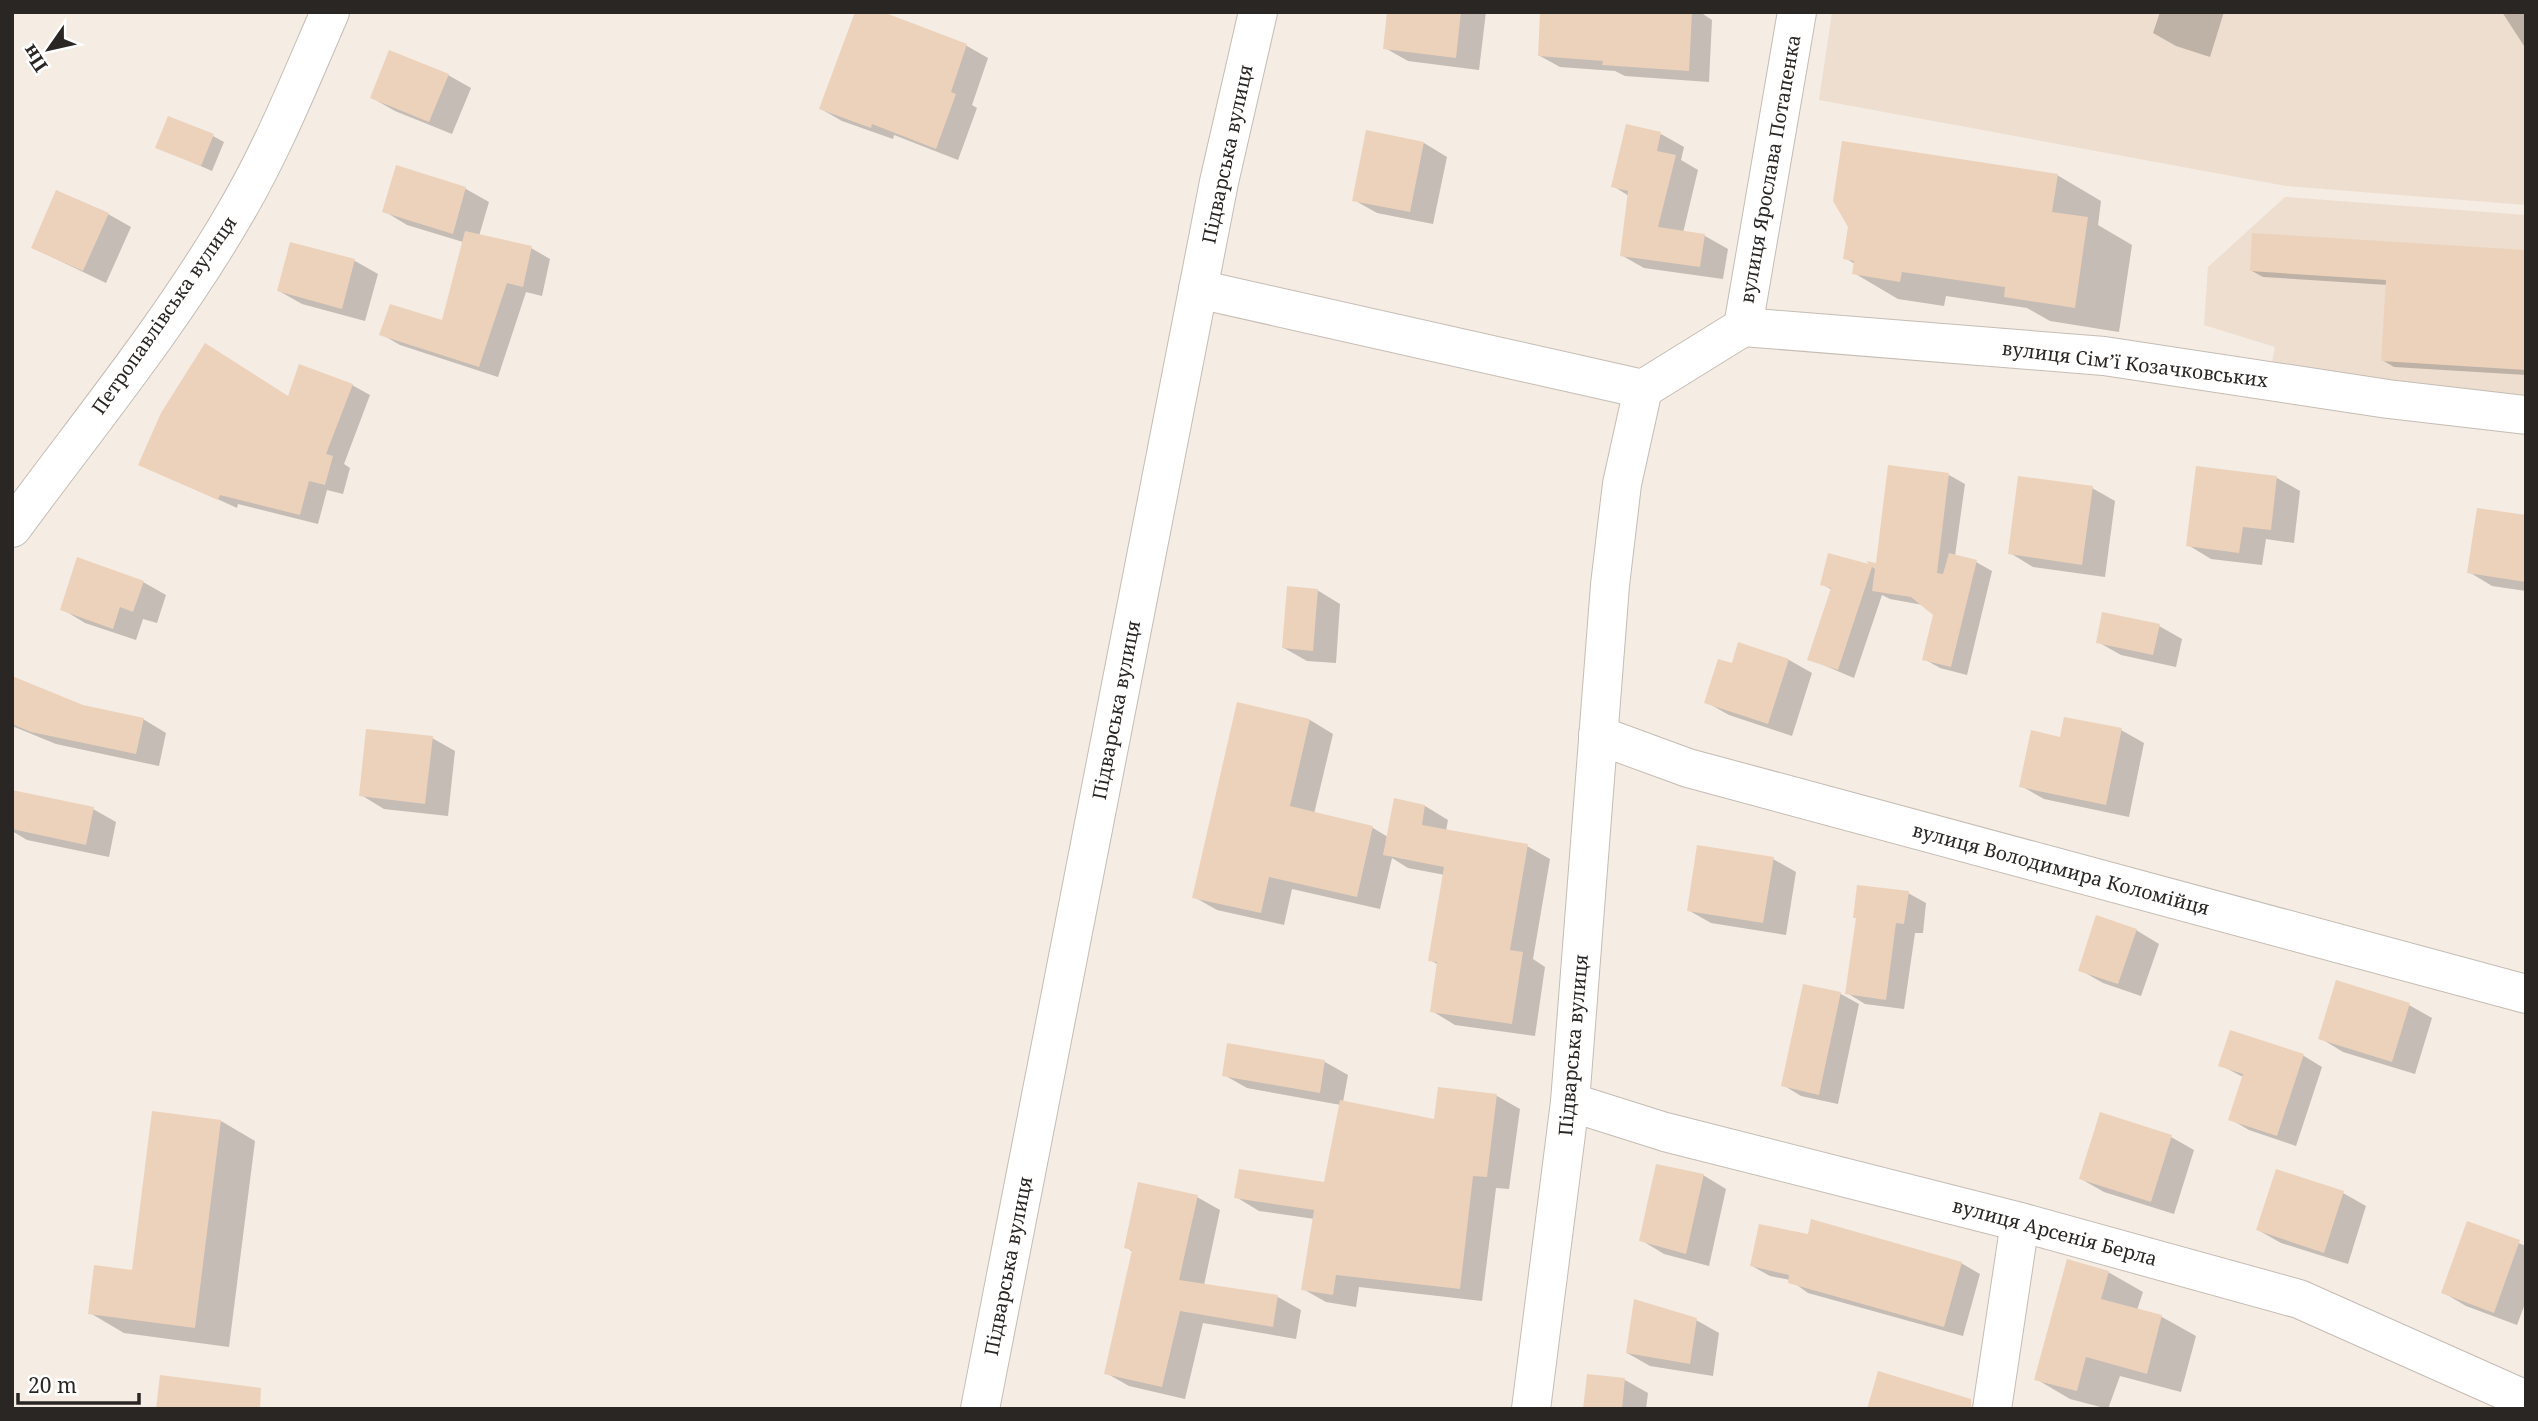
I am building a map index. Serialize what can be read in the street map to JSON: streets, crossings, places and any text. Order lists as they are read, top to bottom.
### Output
{
  "streets": {
    "street": [
      "Підварська вулиця",
      "вулиця Ярослава Потапенка",
      "Петропавлівська вулиця",
      "вулиця Сімʼї Козачковських",
      "вулиця Володимира Коломійця",
      "вулиця Арсенія Берла"
    ]
  },
  "crossings": [
    ["Підварська вулиця", "вулиця Володимира Коломійця"],
    ["Підварська вулиця", "вулиця Арсенія Берла"],
    ["вулиця Ярослава Потапенка", "вулиця Сімʼї Козачковських"]
  ],
  "scale_bar": "20 m",
  "north": "bottom left"
}
